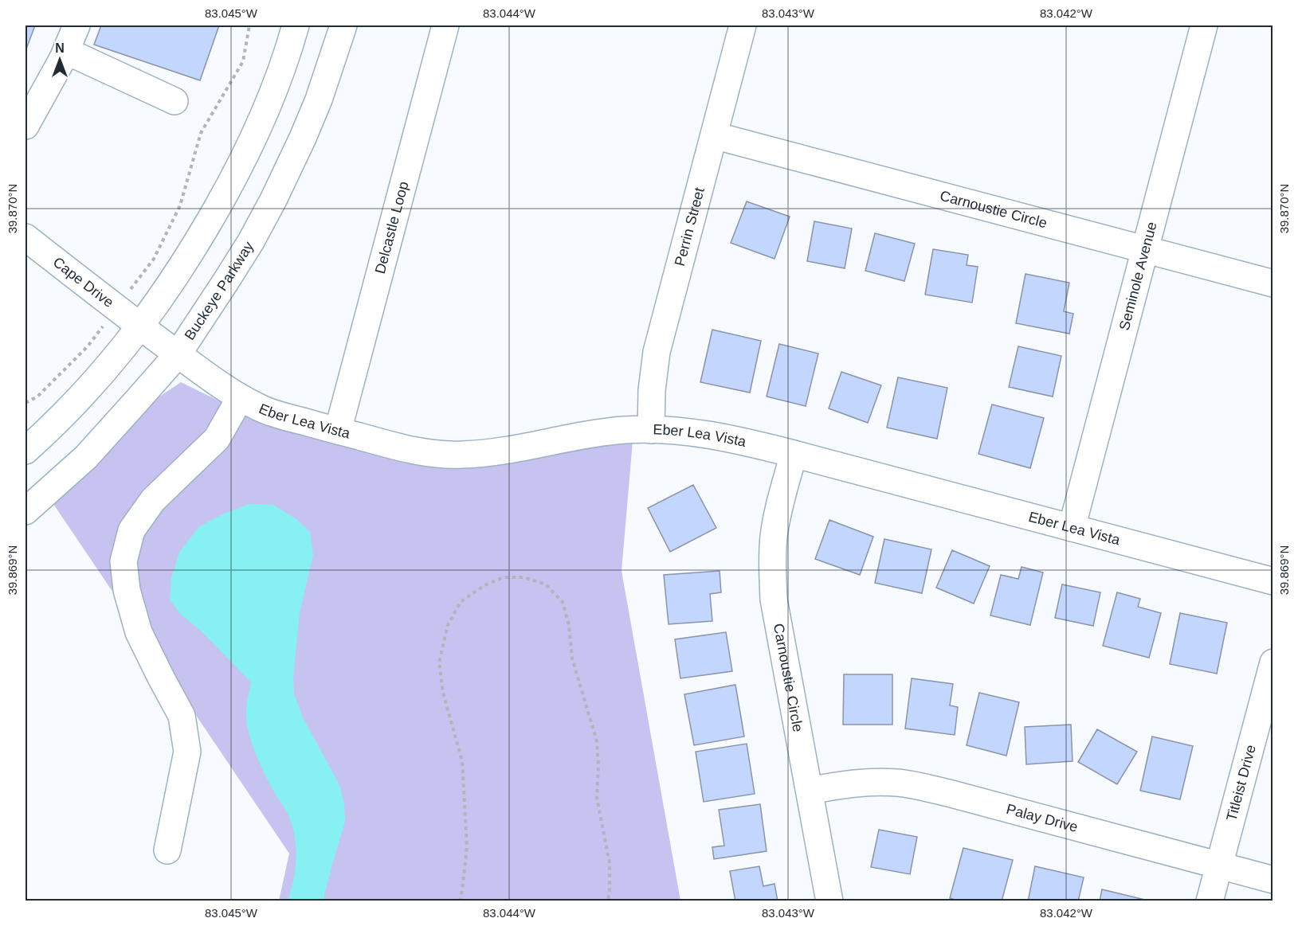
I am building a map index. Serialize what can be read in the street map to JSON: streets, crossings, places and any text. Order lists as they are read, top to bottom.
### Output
{
  "streets": {
    "street": [
      "Carnoustie Circle",
      "Perrin Street",
      "Delcastle Loop",
      "Seminole Avenue",
      "Cape Drive",
      "Buckeye Parkway",
      "Eber Lea Vista",
      "Titleist Drive",
      "Palay Drive"
    ]
  },
  "crossings": [
    ["Carnoustie Circle", "Perrin Street"],
    ["Carnoustie Circle", "Seminole Avenue"],
    ["Carnoustie Circle", "Eber Lea Vista"],
    ["Carnoustie Circle", "Palay Drive"],
    ["Perrin Street", "Eber Lea Vista"],
    ["Delcastle Loop", "Eber Lea Vista"],
    ["Seminole Avenue", "Eber Lea Vista"],
    ["Cape Drive", "Eber Lea Vista"],
    ["Buckeye Parkway", "Eber Lea Vista"],
    ["Titleist Drive", "Palay Drive"]
  ],
  "north": "top",
  "coordinates": [
    "83.045°W",
    "83.044°W",
    "83.043°W",
    "83.042°W",
    "39.870°N",
    "39.869°N"
  ]
}
